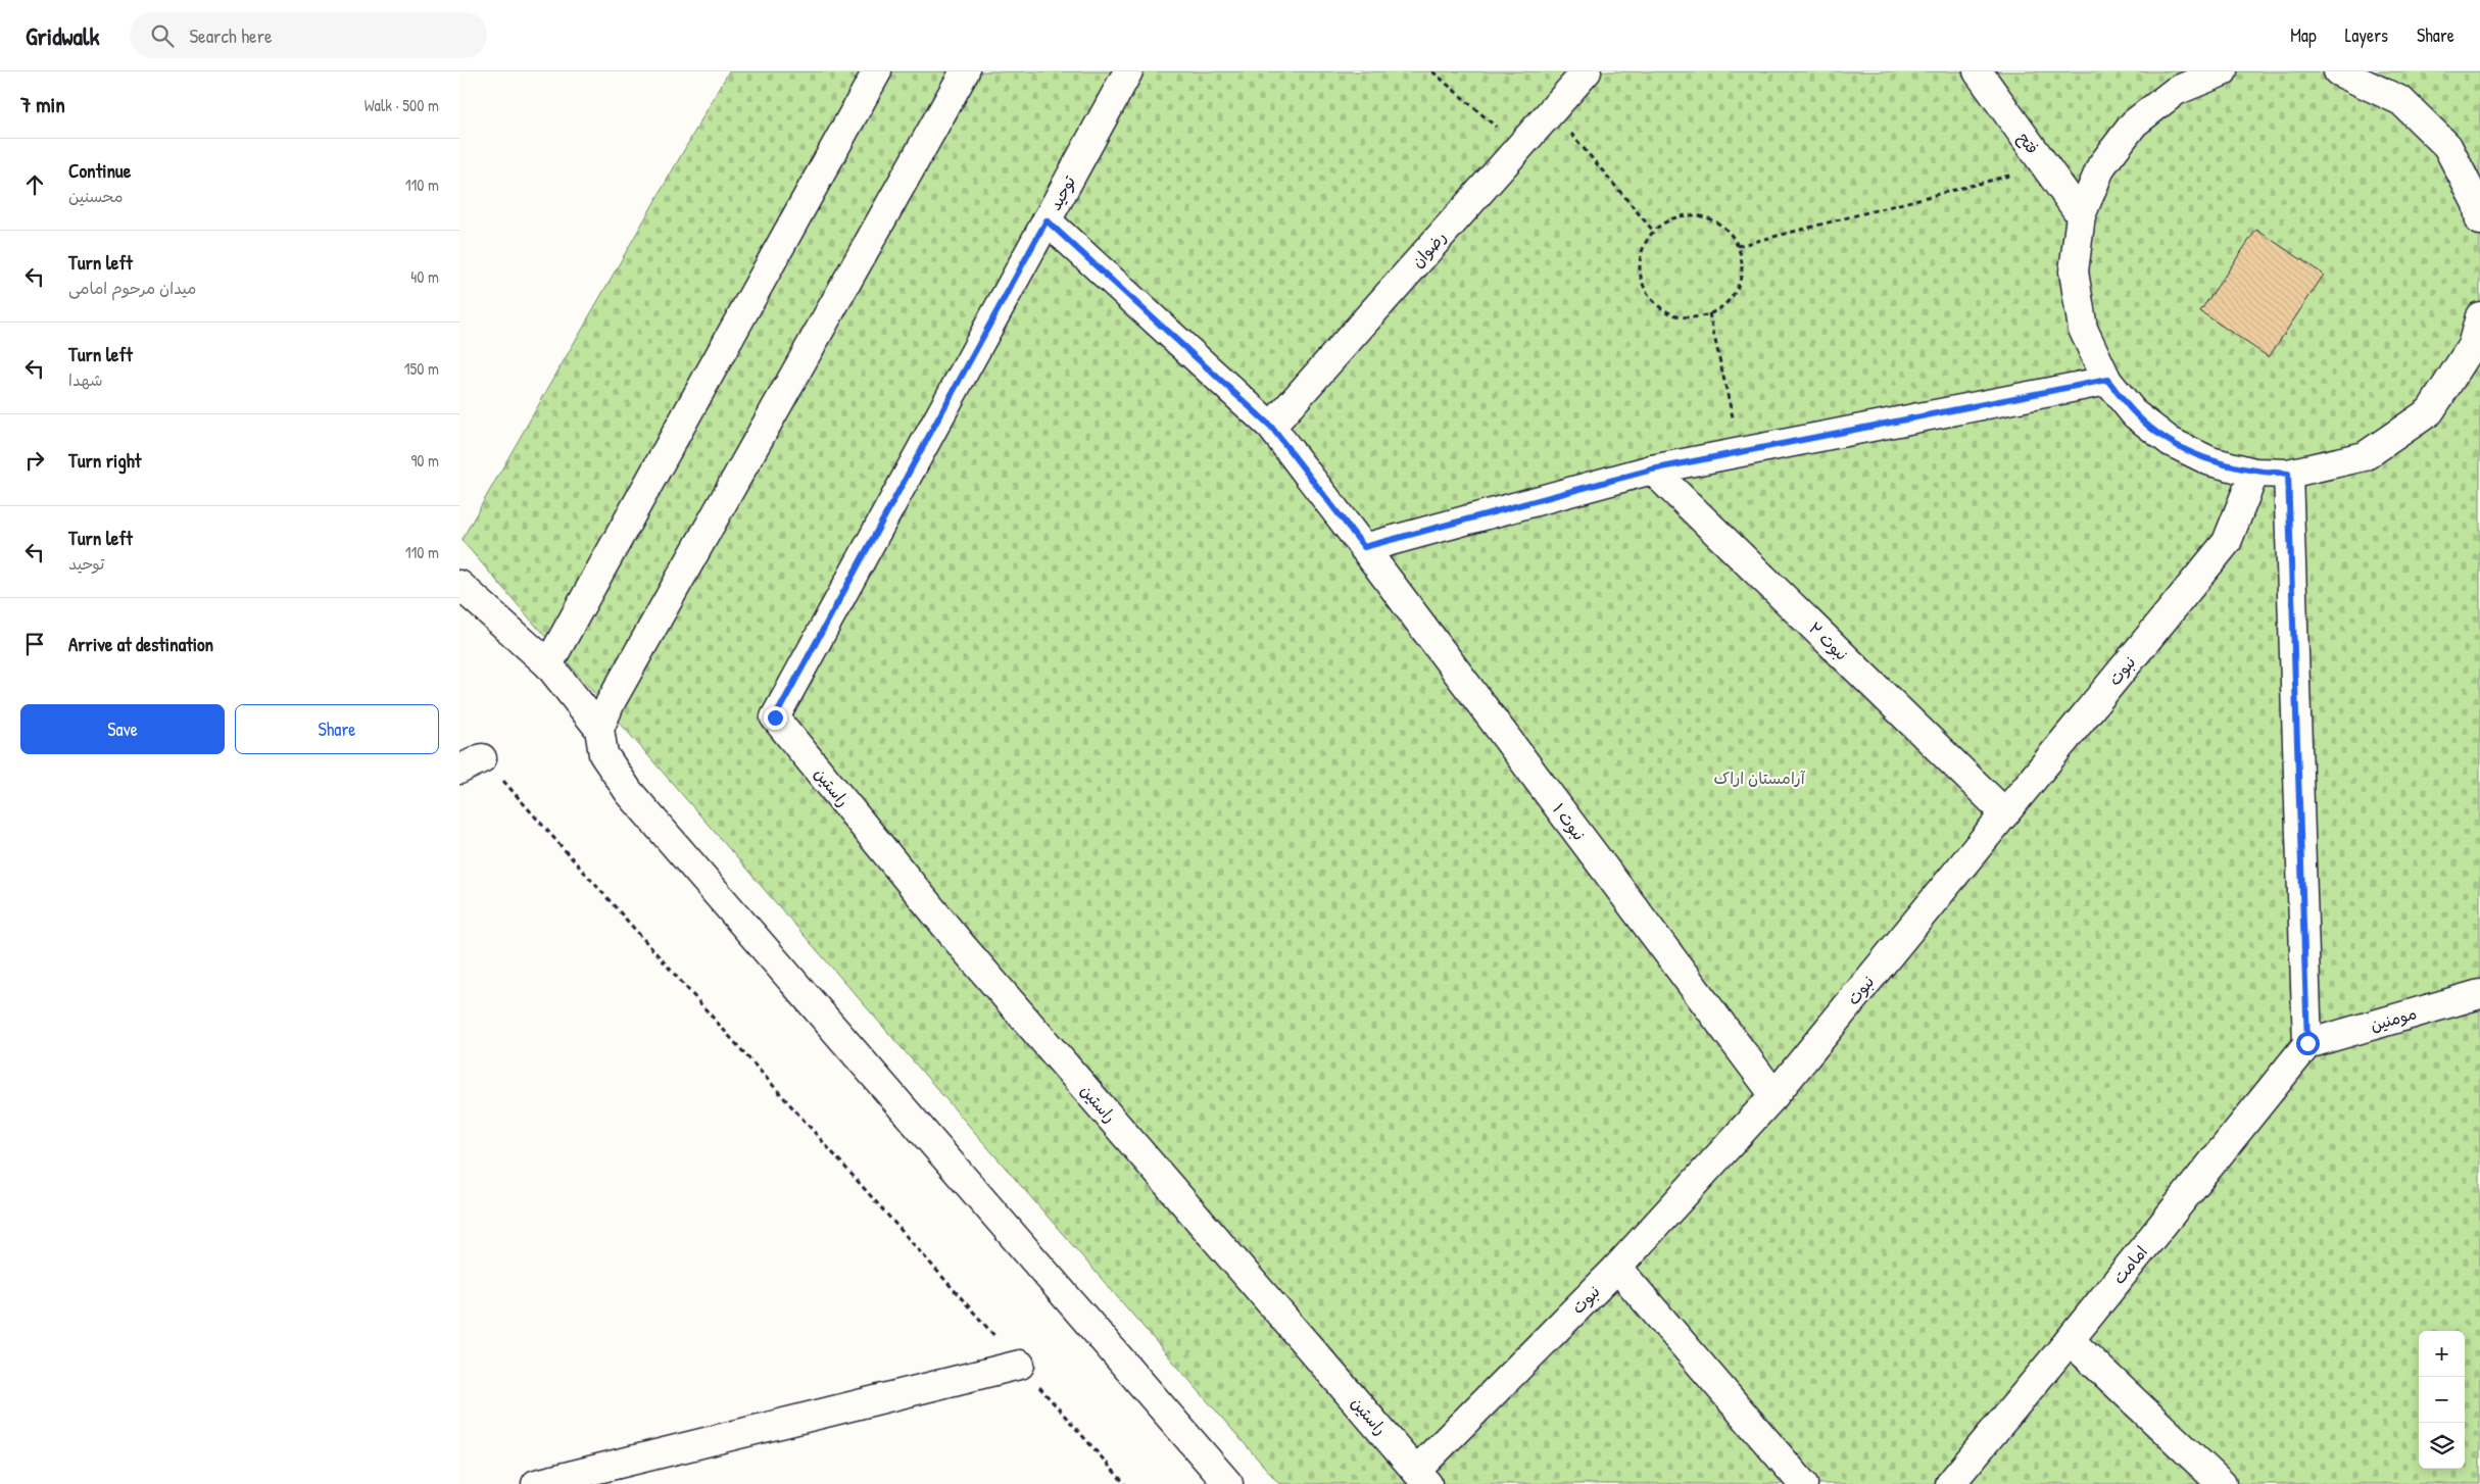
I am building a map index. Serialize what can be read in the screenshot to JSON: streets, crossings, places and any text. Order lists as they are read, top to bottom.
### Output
{
  "streets": {
    "street": [
      "فتح",
      "توحید",
      "رضوان",
      "نبوت ۲",
      "نبوت",
      "راستین",
      "نبوت ۱",
      "مومنین",
      "امامت"
    ]
  },
  "crossings": [
    ["توحید", "راستین"],
    ["توحید", "نبوت ۱"],
    ["رضوان", "نبوت ۱"],
    ["نبوت ۲", "نبوت"],
    ["نبوت", "راستین"],
    ["نبوت", "نبوت ۱"],
    ["مومنین", "امامت"]
  ],
  "parks": ["آرامستان اراک"],
  "page": {
    "header": "Gridwalk",
    "search": "Search here",
    "nav": ["Map", "Layers", "Share"],
    "heading": ["7 min", "Walk · 500 m"],
    "list": [
      ["Continue", "محسنین", "110 m"],
      ["Turn left", "میدان مرحوم امامی", "40 m"],
      ["Turn left", "شهدا", "150 m"],
      ["Turn right", "90 m"],
      ["Turn left", "توحید", "110 m"],
      "Arrive at destination"
    ],
    "buttons": ["Save", "Share"],
    "map_buttons": ["+", "−"]
  }
}
